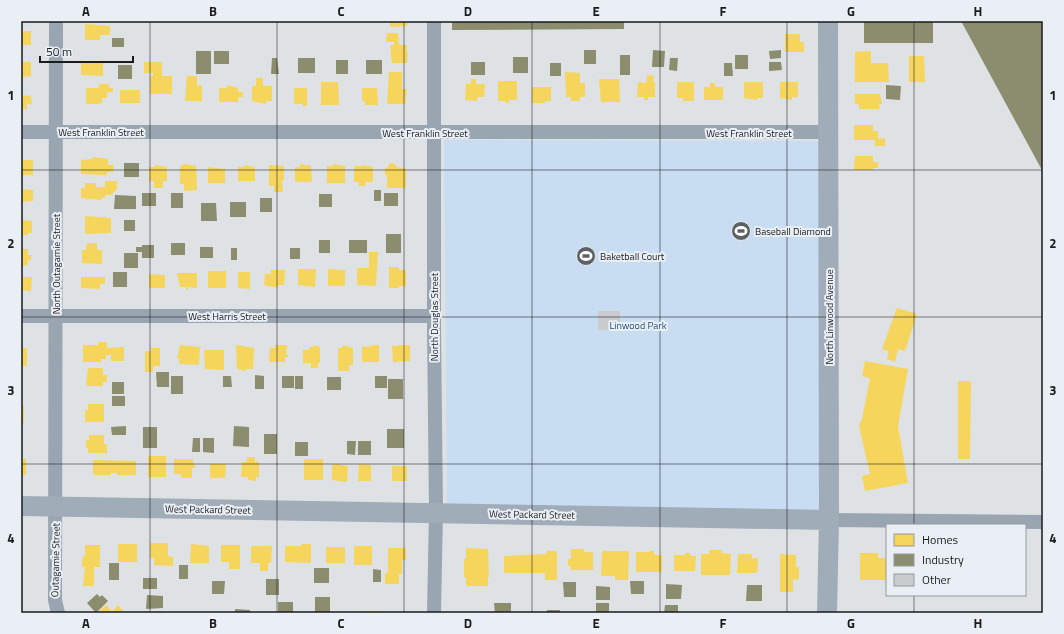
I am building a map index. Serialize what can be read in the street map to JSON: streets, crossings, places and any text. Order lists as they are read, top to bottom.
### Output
{
  "streets": {
    "street": [
      "West Franklin Street",
      "North Outagamie Street",
      "West Harris Street",
      "North Douglas Street",
      "North Linwood Avenue",
      "West Packard Street",
      "Outagamie Street"
    ]
  },
  "crossings": [
    ["West Franklin Street", "North Outagamie Street"],
    ["West Franklin Street", "North Douglas Street"],
    ["West Franklin Street", "North Linwood Avenue"],
    ["North Outagamie Street", "West Harris Street"],
    ["North Outagamie Street", "West Packard Street"],
    ["North Outagamie Street", "Outagamie Street"],
    ["West Harris Street", "North Douglas Street"],
    ["North Douglas Street", "West Packard Street"],
    ["North Linwood Avenue", "West Packard Street"],
    ["West Packard Street", "Outagamie Street"]
  ],
  "parks": ["Linwood Park"],
  "places": {
    "sports": ["Baseball Diamond", "Baketball Court"]
  },
  "legend": ["Homes", "Industry", "Other"],
  "scale_bar": "50 m",
  "grid": {
    "columns": [
      "A",
      "B",
      "C",
      "D",
      "E",
      "F",
      "G",
      "H"
    ],
    "rows": [
      "1",
      "2",
      "3",
      "4"
    ]
  }
}
